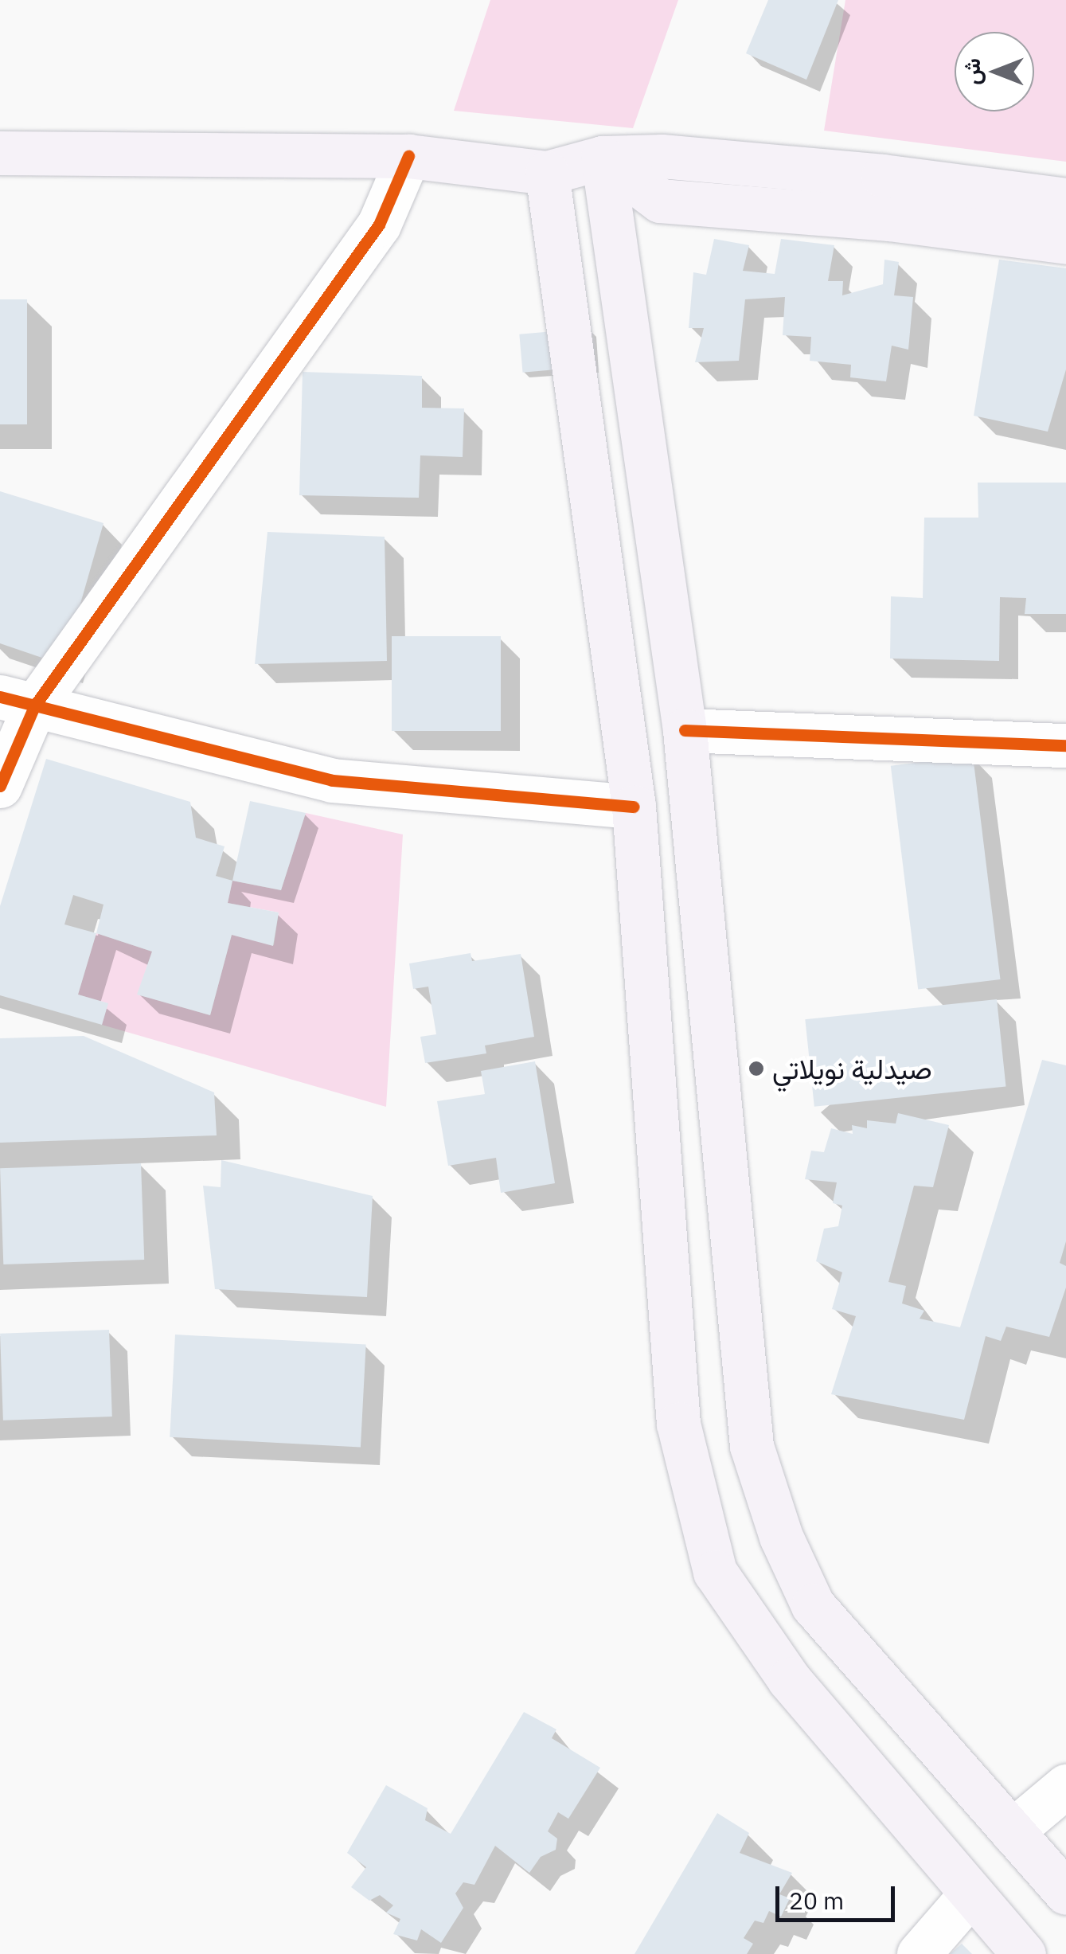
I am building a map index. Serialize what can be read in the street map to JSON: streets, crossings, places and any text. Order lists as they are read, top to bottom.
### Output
{
  "places": ["صيدلية نويلاتي"],
  "scale_bar": "20 m",
  "north": "left"
}
